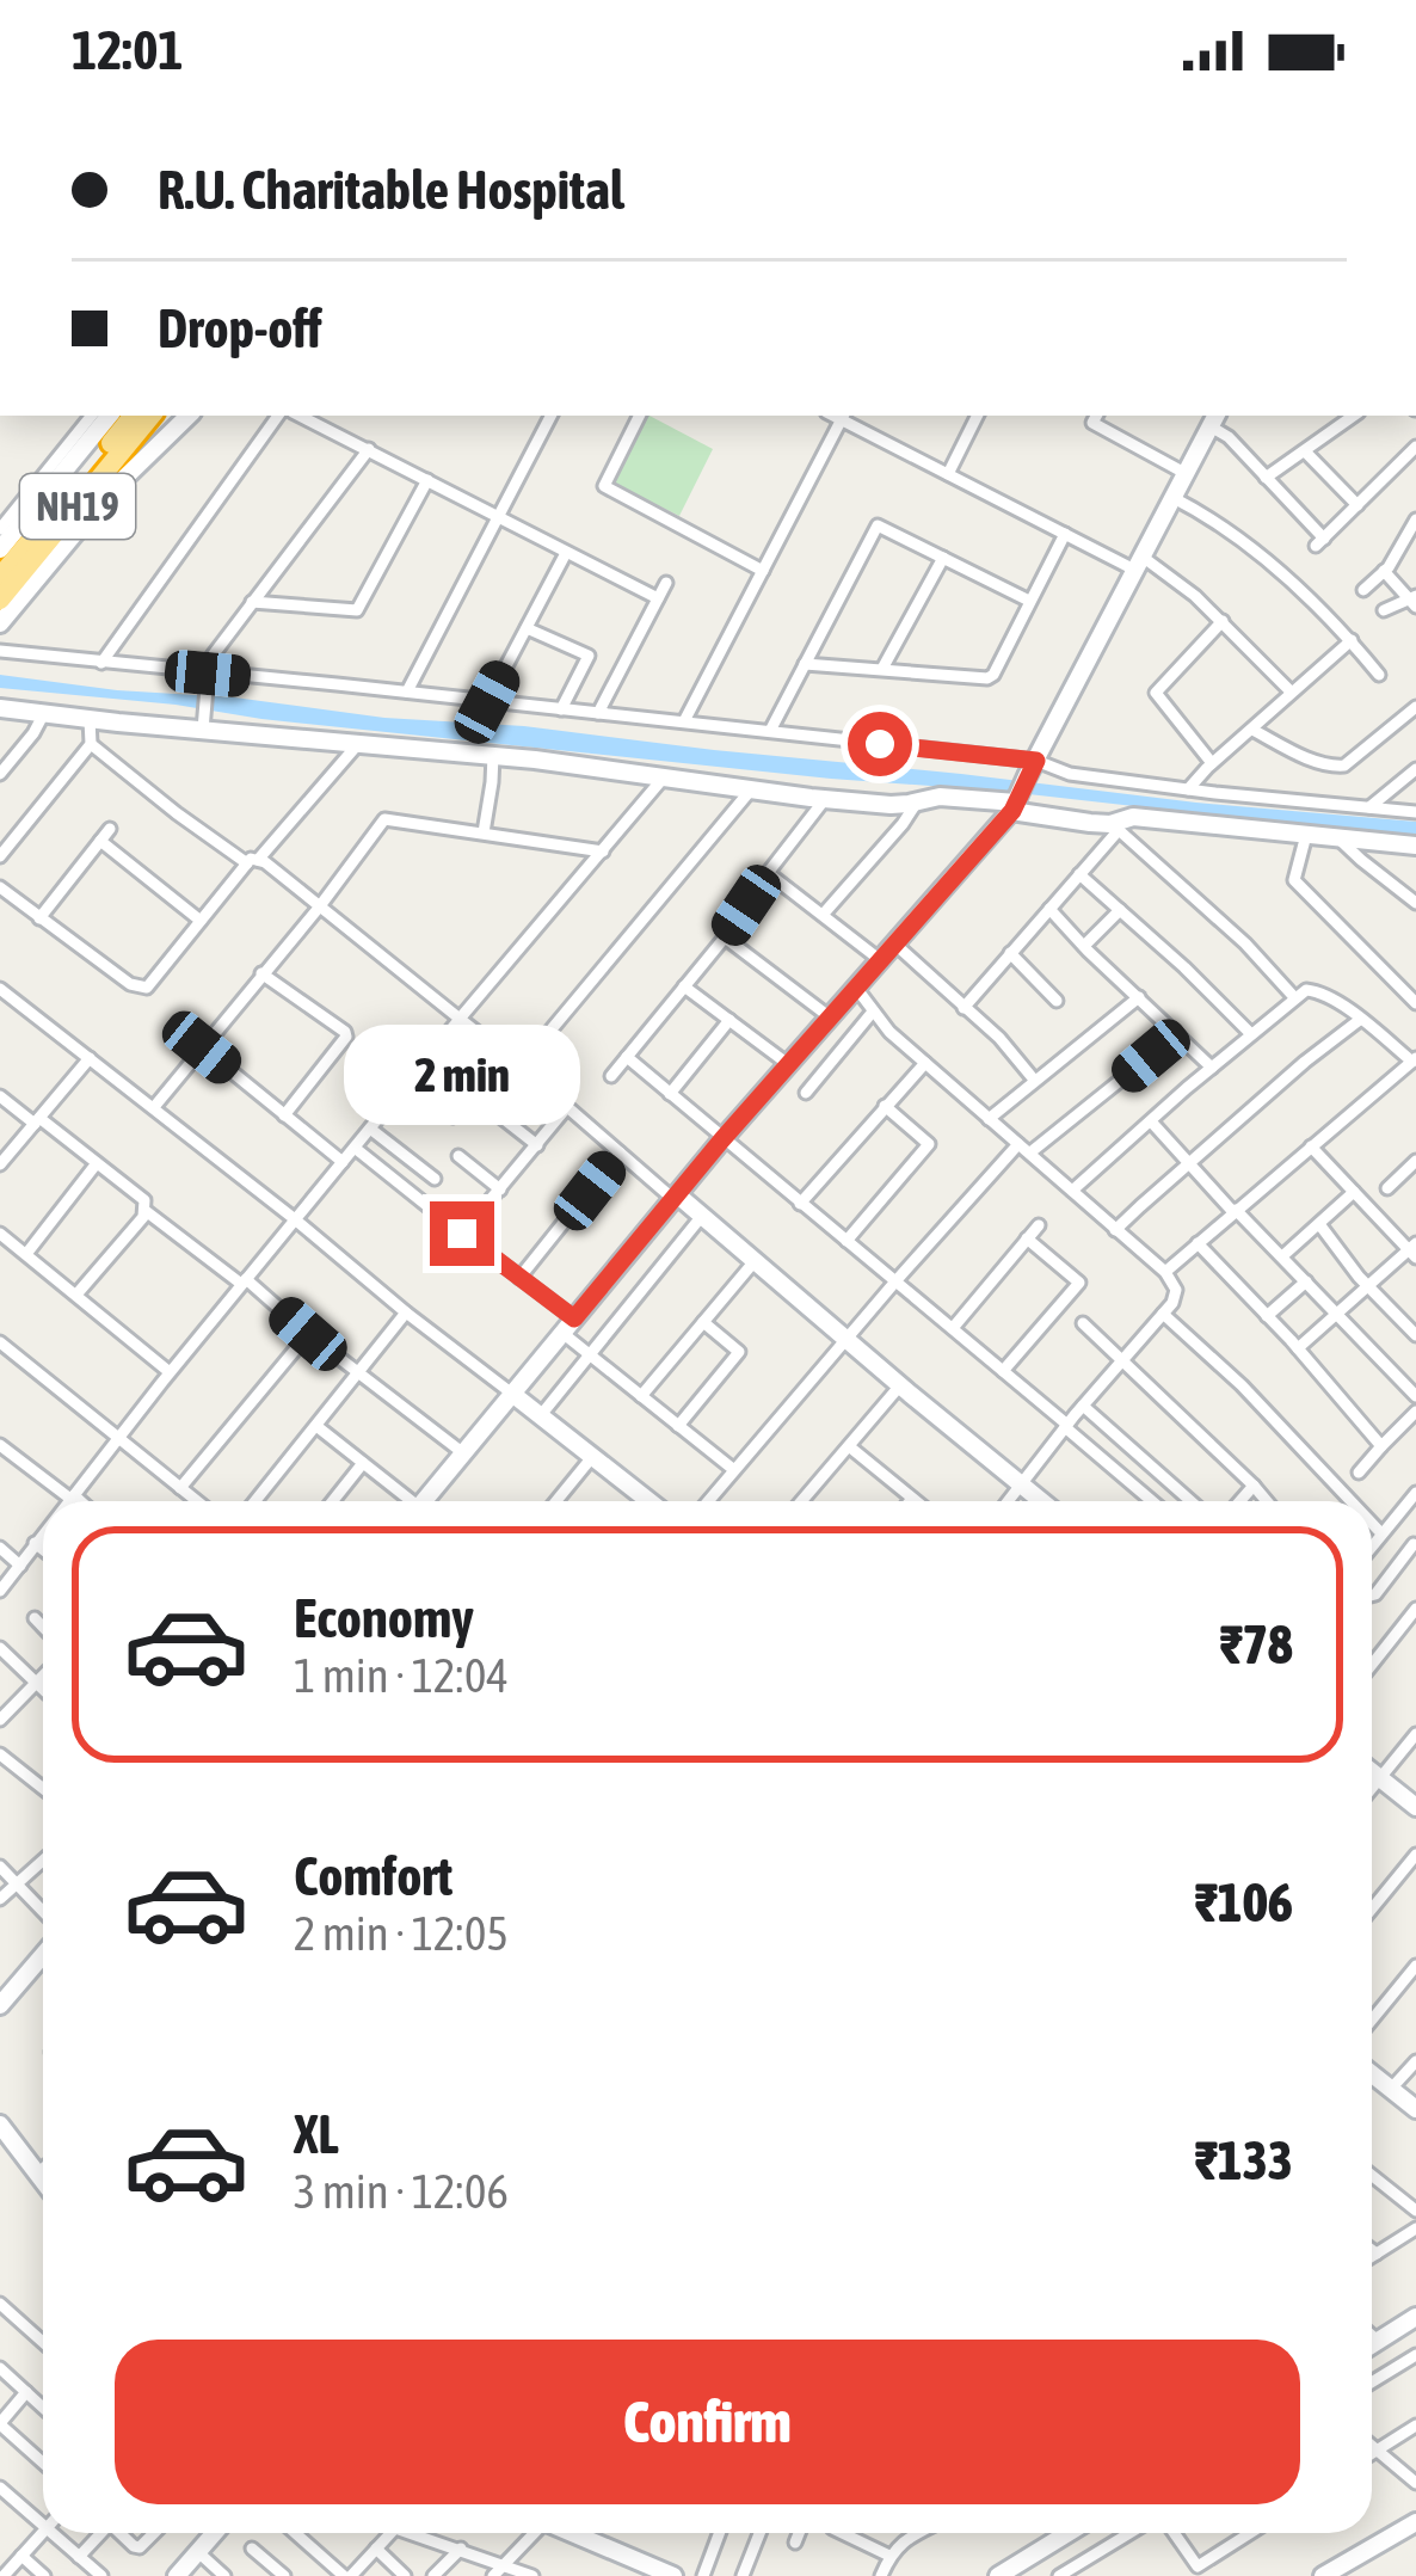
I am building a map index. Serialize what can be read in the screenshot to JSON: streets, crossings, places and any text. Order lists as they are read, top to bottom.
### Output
{
  "streets": {
    "highway": ["NH19"]
  },
  "page": {
    "status": "12:01",
    "banner": ["R.U. Charitable Hospital", "Drop-off"],
    "bubble": "2 min",
    "list": [
      {
        "name": "Economy",
        "note": "1 min · 12:04",
        "value": "₹78"
      },
      {
        "name": "Comfort",
        "note": "2 min · 12:05",
        "value": "₹106"
      },
      {
        "name": "XL",
        "note": "3 min · 12:06",
        "value": "₹133"
      }
    ],
    "buttons": "Confirm"
  }
}
